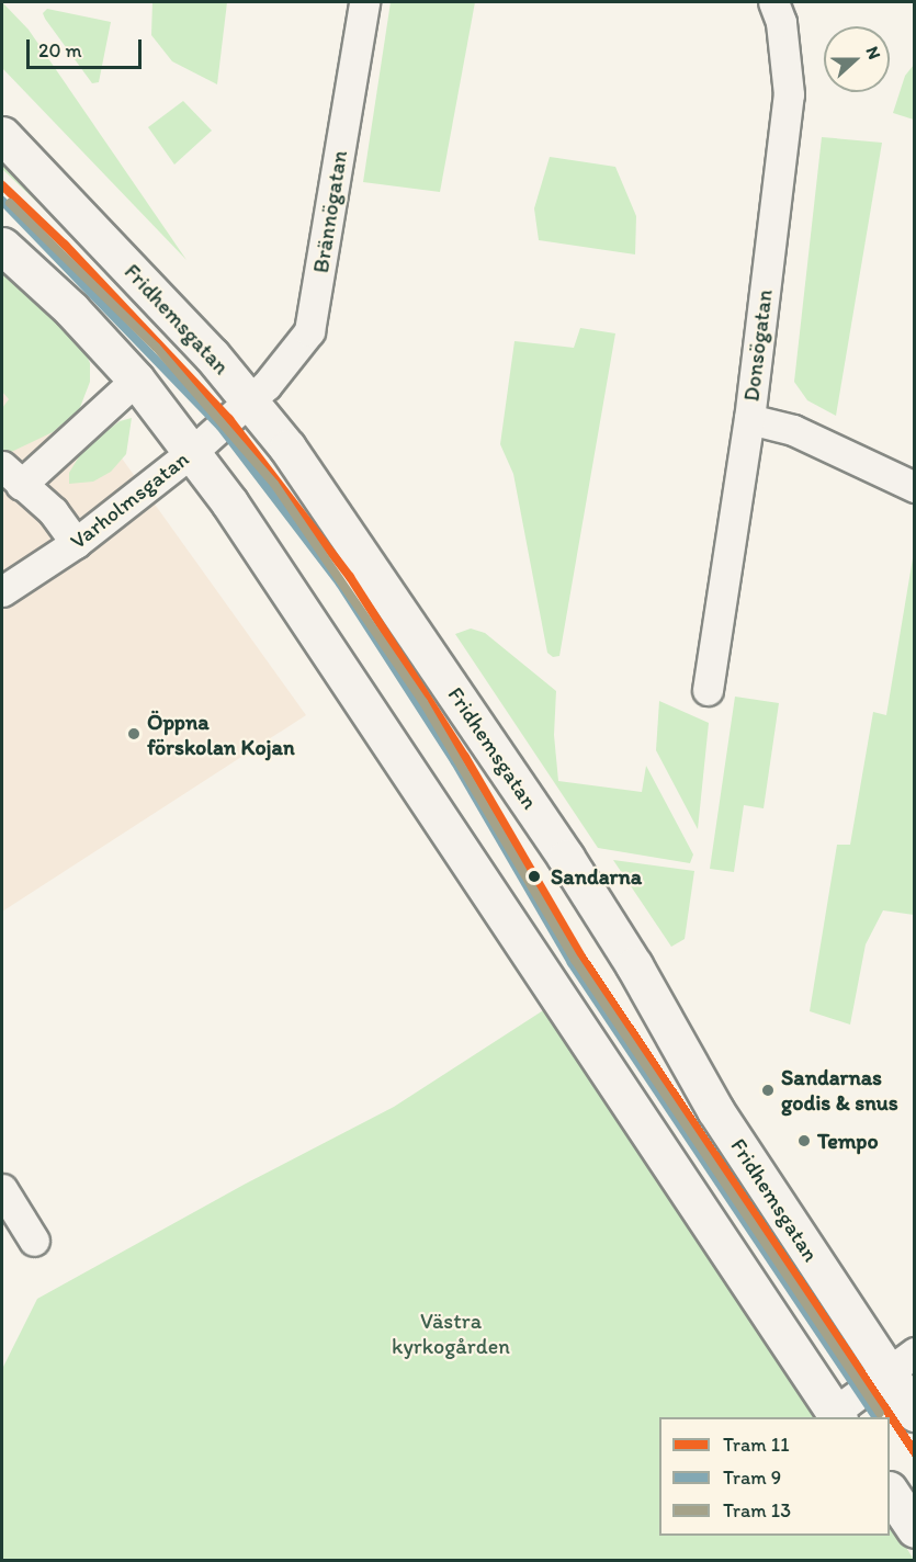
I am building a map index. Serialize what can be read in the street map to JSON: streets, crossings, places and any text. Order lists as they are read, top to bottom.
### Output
{
  "streets": {
    "street": [
      "Brännögatan",
      "Fridhemsgatan",
      "Donsögatan",
      "Varholmsgatan"
    ]
  },
  "crossings": [
    ["Brännögatan", "Fridhemsgatan"],
    ["Brännögatan", "Varholmsgatan"],
    ["Fridhemsgatan", "Varholmsgatan"]
  ],
  "parks": ["Västra kyrkogården"],
  "places": [
    "Öppna förskolan Kojan",
    "Sandarna",
    "Sandarnas godis & snus",
    "Tempo"
  ],
  "lines": ["tram line 11", "tram line 9", "tram line 13"],
  "legend": ["Tram 11", "Tram 9", "Tram 13"],
  "scale_bar": "20 m",
  "north": "right"
}
